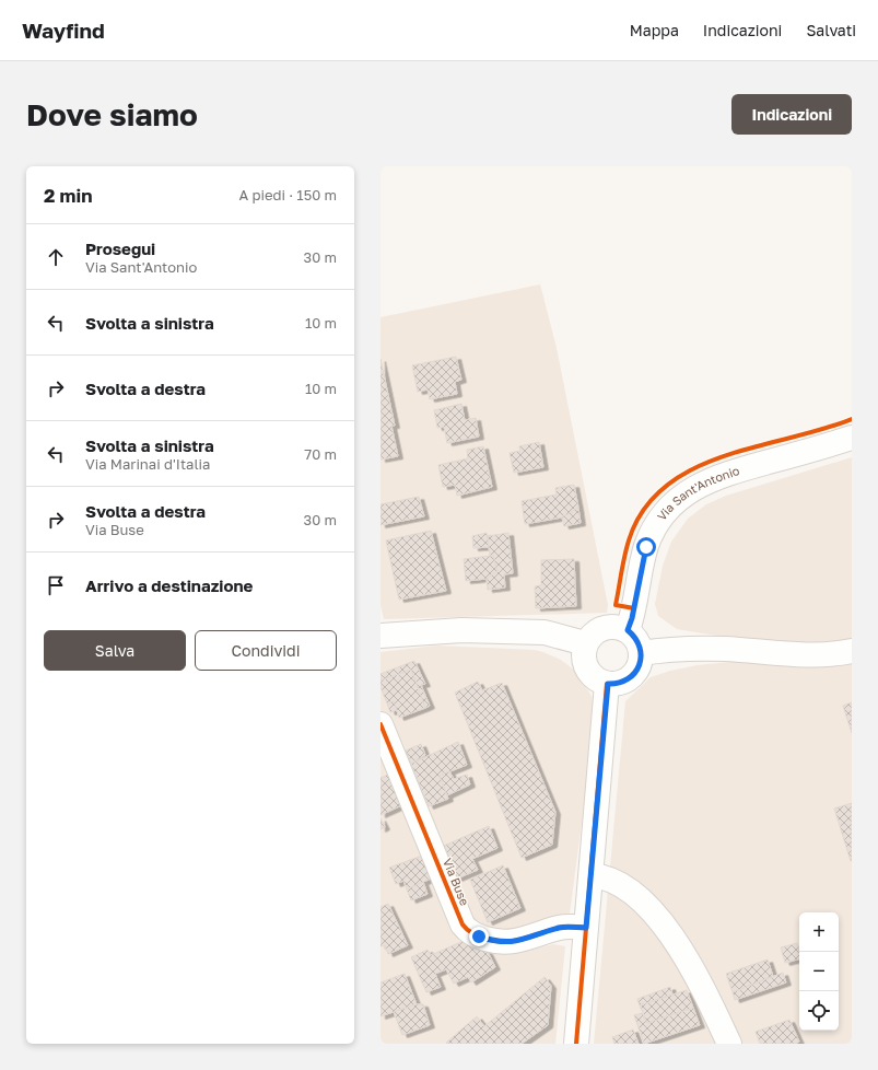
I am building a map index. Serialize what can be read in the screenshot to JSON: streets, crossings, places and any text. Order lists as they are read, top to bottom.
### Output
{
  "streets": {
    "street": ["Via Sant'Antonio", "Via Buse"]
  },
  "page": {
    "header": "Wayfind",
    "nav": ["Mappa", "Indicazioni", "Salvati"],
    "buttons": [
      "Indicazioni",
      ["Salva", "Condividi"]
    ],
    "title": "Dove siamo",
    "heading": ["2 min", "A piedi · 150 m"],
    "list": [
      ["Prosegui", "Via Sant'Antonio", "30 m"],
      ["Svolta a sinistra", "10 m"],
      ["Svolta a destra", "10 m"],
      ["Svolta a sinistra", "Via Marinai d'Italia", "70 m"],
      ["Svolta a destra", "Via Buse", "30 m"],
      "Arrivo a destinazione"
    ],
    "map_buttons": ["+", "−"]
  }
}
